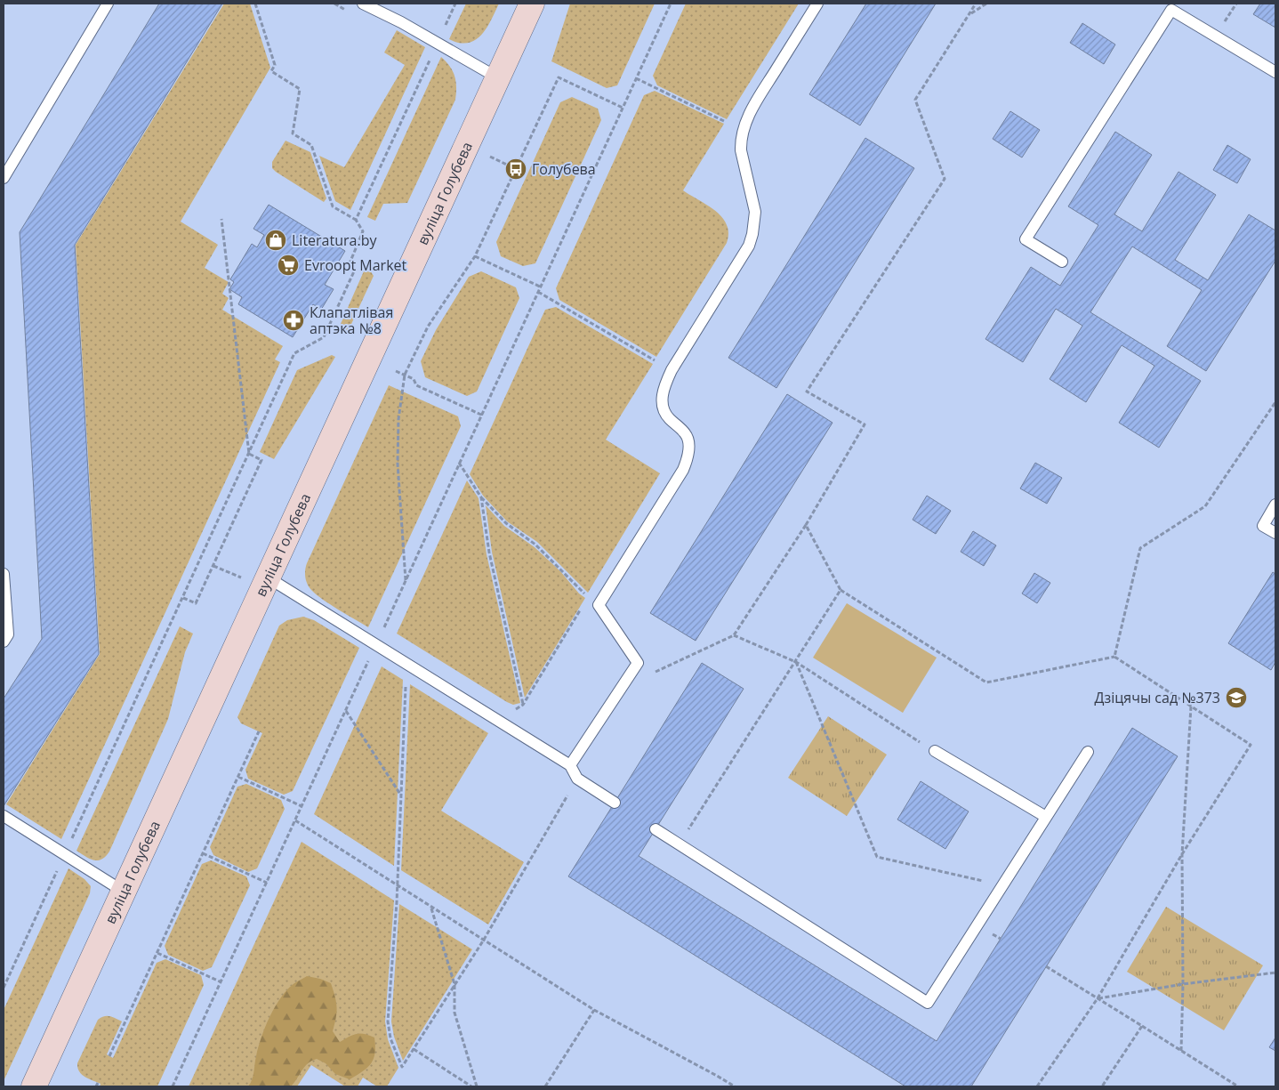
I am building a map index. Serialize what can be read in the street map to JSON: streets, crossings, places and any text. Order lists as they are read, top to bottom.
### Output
{
  "streets": {
    "main road": ["вуліца Голубева"]
  },
  "places": {
    "bus stop": ["Голубева"],
    "shop": ["Literatura.by"],
    "supermarket": ["Evroopt Market"],
    "pharmacy": ["Клапатлівая аптэка №8"],
    "school or university": ["Дзіцячы сад №373"]
  }
}
